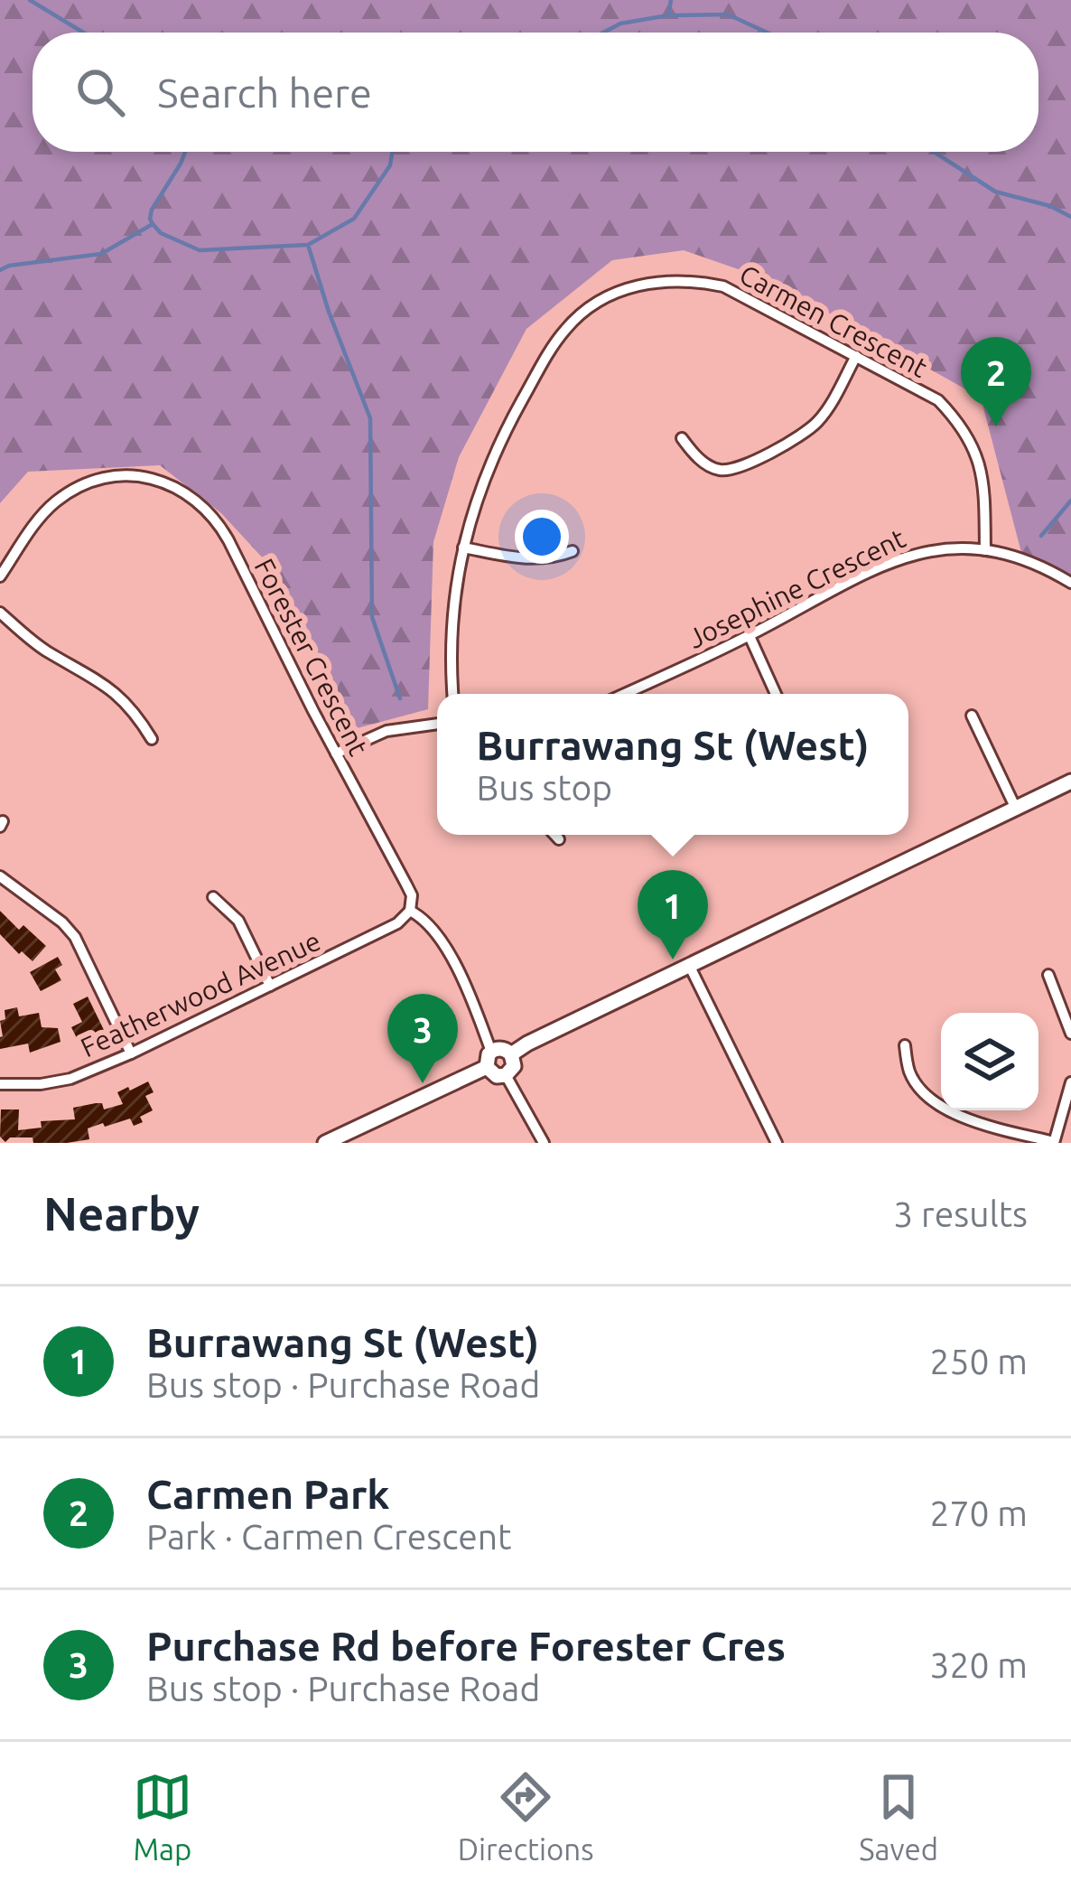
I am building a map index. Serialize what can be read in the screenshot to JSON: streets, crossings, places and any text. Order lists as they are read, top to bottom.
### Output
{
  "streets": {
    "street": [
      "Carmen Crescent",
      "Josephine Crescent",
      "Forester Crescent",
      "Featherwood Avenue"
    ]
  },
  "crossings": [
    ["Carmen Crescent", "Josephine Crescent"],
    ["Forester Crescent", "Featherwood Avenue"]
  ],
  "page": {
    "search": "Search here",
    "pins": ["2", "1", "3"],
    "popup": ["Burrawang St (West)", "Bus stop"],
    "heading": ["Nearby", "3 results"],
    "list": [
      {
        "mark": "1",
        "name": "Burrawang St (West)",
        "note": "Bus stop · Purchase Road",
        "value": "250 m"
      },
      {
        "mark": "2",
        "name": "Carmen Park",
        "note": "Park · Carmen Crescent",
        "value": "270 m"
      },
      {
        "mark": "3",
        "name": "Purchase Rd before Forester Cres",
        "note": "Bus stop · Purchase Road",
        "value": "320 m"
      }
    ],
    "nav": ["Map", "Directions", "Saved"]
  }
}
